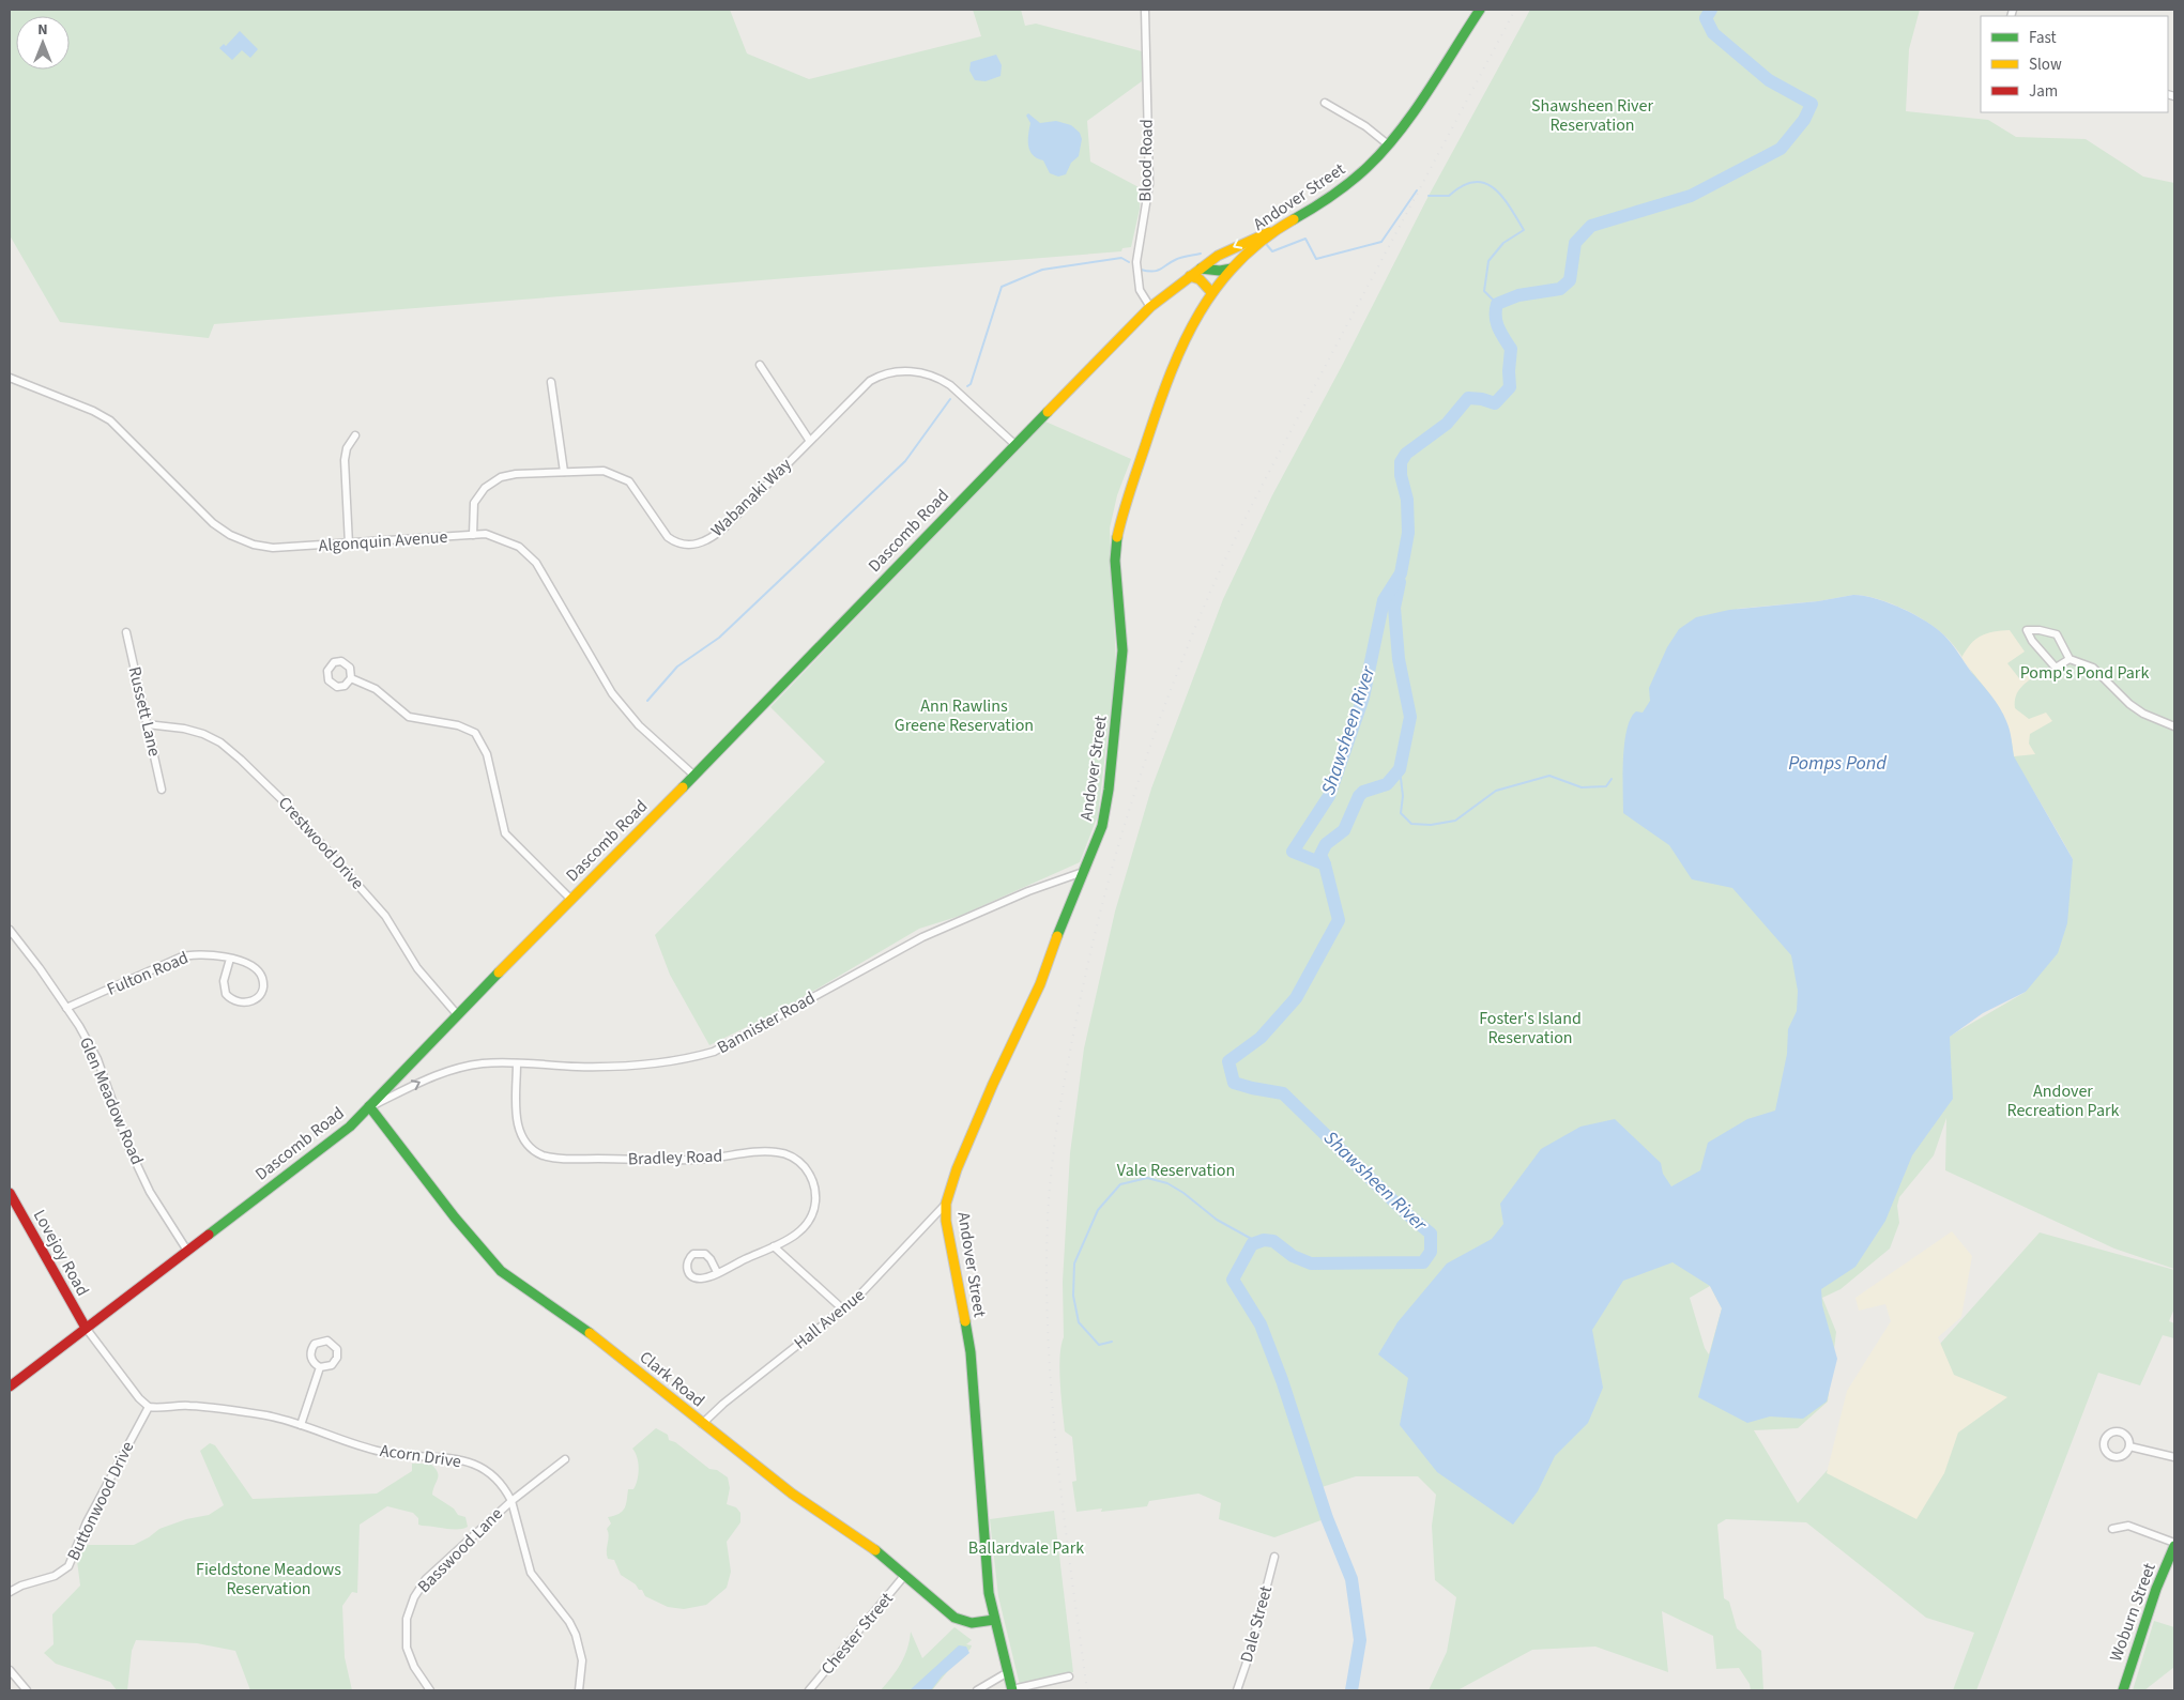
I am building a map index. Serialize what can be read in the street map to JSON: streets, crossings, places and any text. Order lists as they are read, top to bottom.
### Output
{
  "streets": {
    "main road": [
      "Andover Street",
      "Dascomb Road",
      "Lovejoy Road",
      "Clark Road",
      "Woburn Street"
    ],
    "street": [
      "Blood Road",
      "Wabanaki Way",
      "Algonquin Avenue",
      "Russett Lane",
      "Crestwood Drive",
      "Fulton Road",
      "Bannister Road",
      "Glen Meadow Road",
      "Bradley Road",
      "Hall Avenue",
      "Acorn Drive",
      "Buttonwood Drive",
      "Basswood Lane",
      "Dale Street",
      "Chester Street"
    ]
  },
  "crossings": [
    ["Blood Road", "Dascomb Road"],
    ["Andover Street", "Dascomb Road"],
    ["Andover Street", "Bannister Road"],
    ["Andover Street", "Hall Avenue"],
    ["Andover Street", "Clark Road"],
    ["Wabanaki Way", "Dascomb Road"],
    ["Wabanaki Way", "Algonquin Avenue"],
    ["Dascomb Road", "Algonquin Avenue"],
    ["Dascomb Road", "Crestwood Drive"],
    ["Dascomb Road", "Bannister Road"],
    ["Dascomb Road", "Glen Meadow Road"],
    ["Dascomb Road", "Lovejoy Road"],
    ["Dascomb Road", "Clark Road"],
    ["Russett Lane", "Crestwood Drive"],
    ["Fulton Road", "Glen Meadow Road"],
    ["Bannister Road", "Bradley Road"],
    ["Bannister Road", "Clark Road"],
    ["Hall Avenue", "Clark Road"],
    ["Clark Road", "Chester Street"],
    ["Acorn Drive", "Buttonwood Drive"],
    ["Acorn Drive", "Basswood Lane"]
  ],
  "water": ["Shawsheen River", "Pomps Pond"],
  "parks": [
    "Shawsheen River Reservation",
    "Pomp's Pond Park",
    "Ann Rawlins Greene Reservation",
    "Foster's Island Reservation",
    "Andover Recreation Park",
    "Vale Reservation",
    "Ballardvale Park",
    "Fieldstone Meadows Reservation"
  ],
  "legend": ["Fast", "Slow", "Jam"],
  "north": "top"
}
